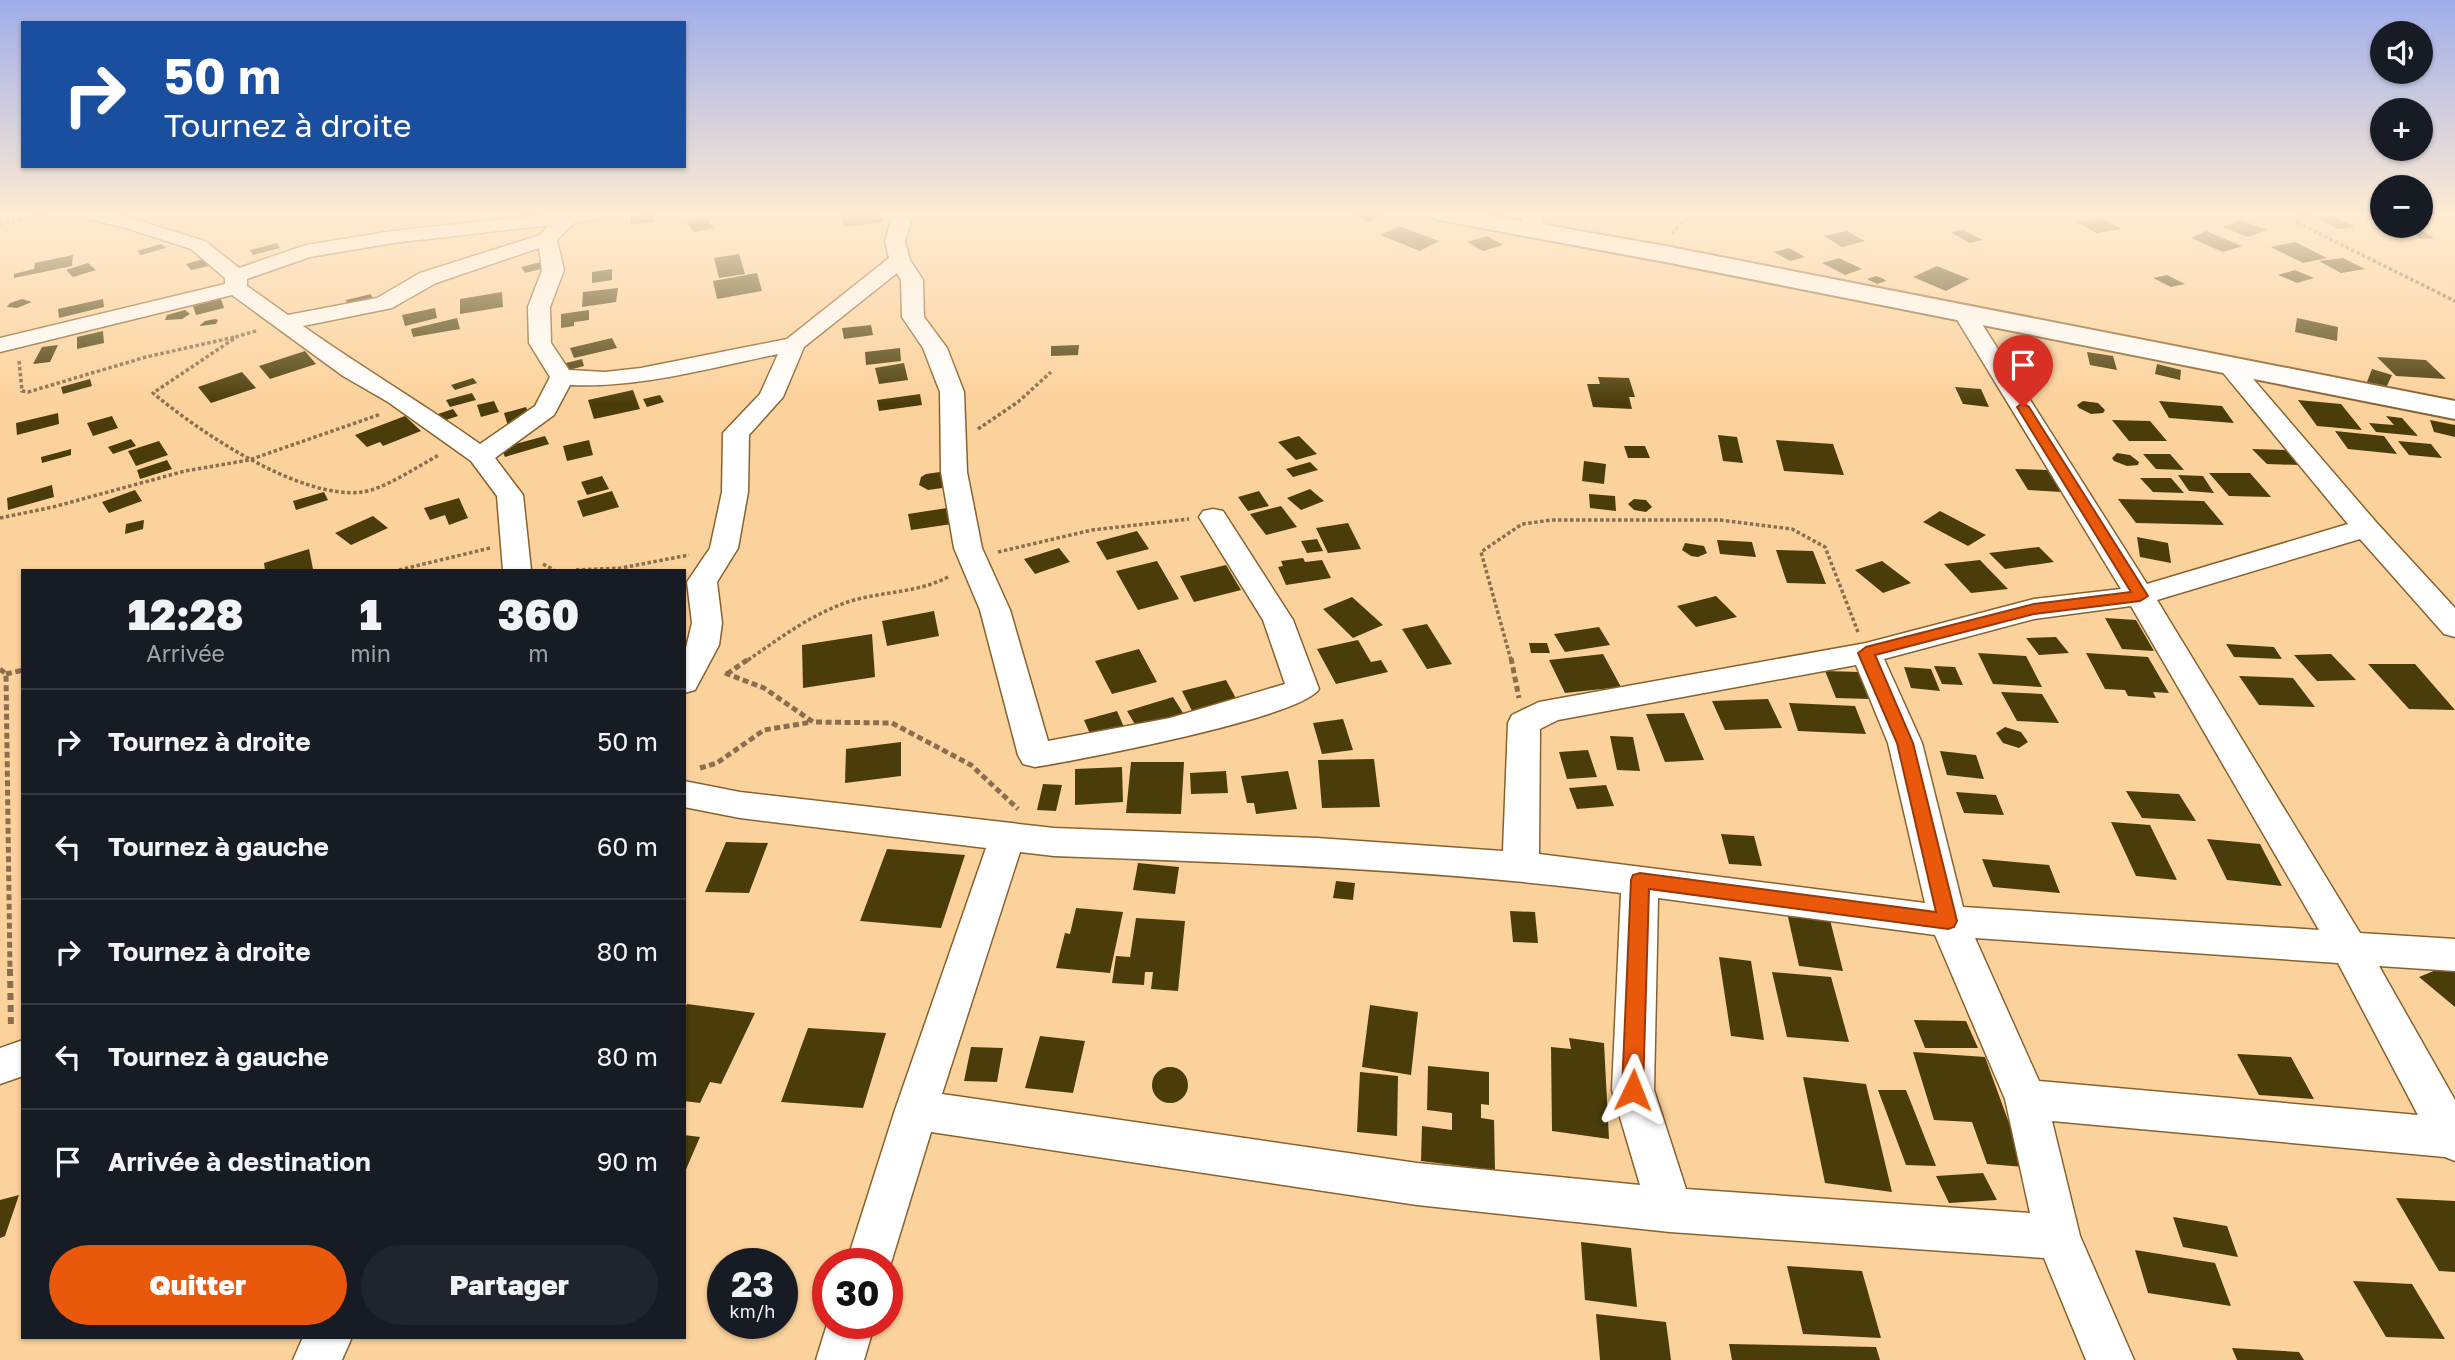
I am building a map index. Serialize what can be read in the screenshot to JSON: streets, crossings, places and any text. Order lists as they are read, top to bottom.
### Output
{
  "page": {
    "map_buttons": ["+", "−"],
    "turn": ["50 m", "Tournez à droite"],
    "eta": [
      "12:28",
      "Arrivée",
      "1",
      "min",
      "360",
      "m"
    ],
    "list": [
      {
        "name": "Tournez à droite",
        "value": "50 m"
      },
      {
        "name": "Tournez à gauche",
        "value": "60 m"
      },
      {
        "name": "Tournez à droite",
        "value": "80 m"
      },
      {
        "name": "Tournez à gauche",
        "value": "80 m"
      },
      {
        "name": "Arrivée à destination",
        "value": "90 m"
      }
    ],
    "buttons": ["Quitter", "Partager"],
    "speed": "23 km/h",
    "limit": "30"
  }
}
